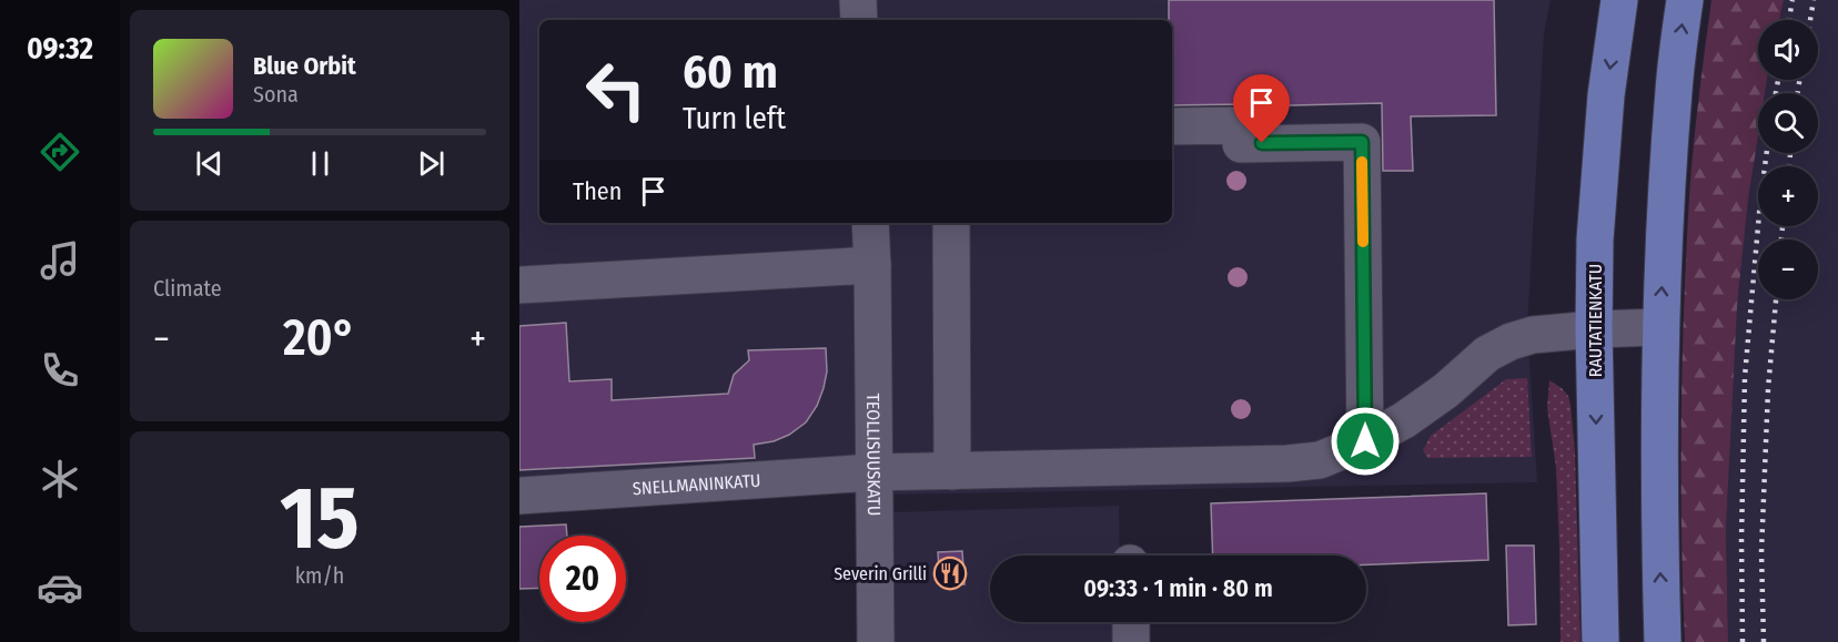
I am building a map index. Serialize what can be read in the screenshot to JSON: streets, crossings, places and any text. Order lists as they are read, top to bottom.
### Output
{
  "streets": {
    "main road": ["RAUTATIENKATU"],
    "street": ["TEOLLISUUSKATU", "SNELLMANINKATU"]
  },
  "crossings": [
    ["RAUTATIENKATU", "SNELLMANINKATU"],
    ["TEOLLISUUSKATU", "SNELLMANINKATU"]
  ],
  "places": {
    "restaurant": ["Severin Grilli"]
  },
  "page": {
    "tabs": "09:32",
    "map_buttons": ["+", "−"],
    "turn": ["60 m", "Turn left"],
    "song": ["Blue Orbit", "Sona"],
    "then": "Then",
    "tile": [
      "Climate",
      ["15", "km/h"]
    ],
    "heat": ["−", "20°", "+"],
    "limit": "20",
    "trip": "09:33 · 1 min · 80 m"
  }
}
